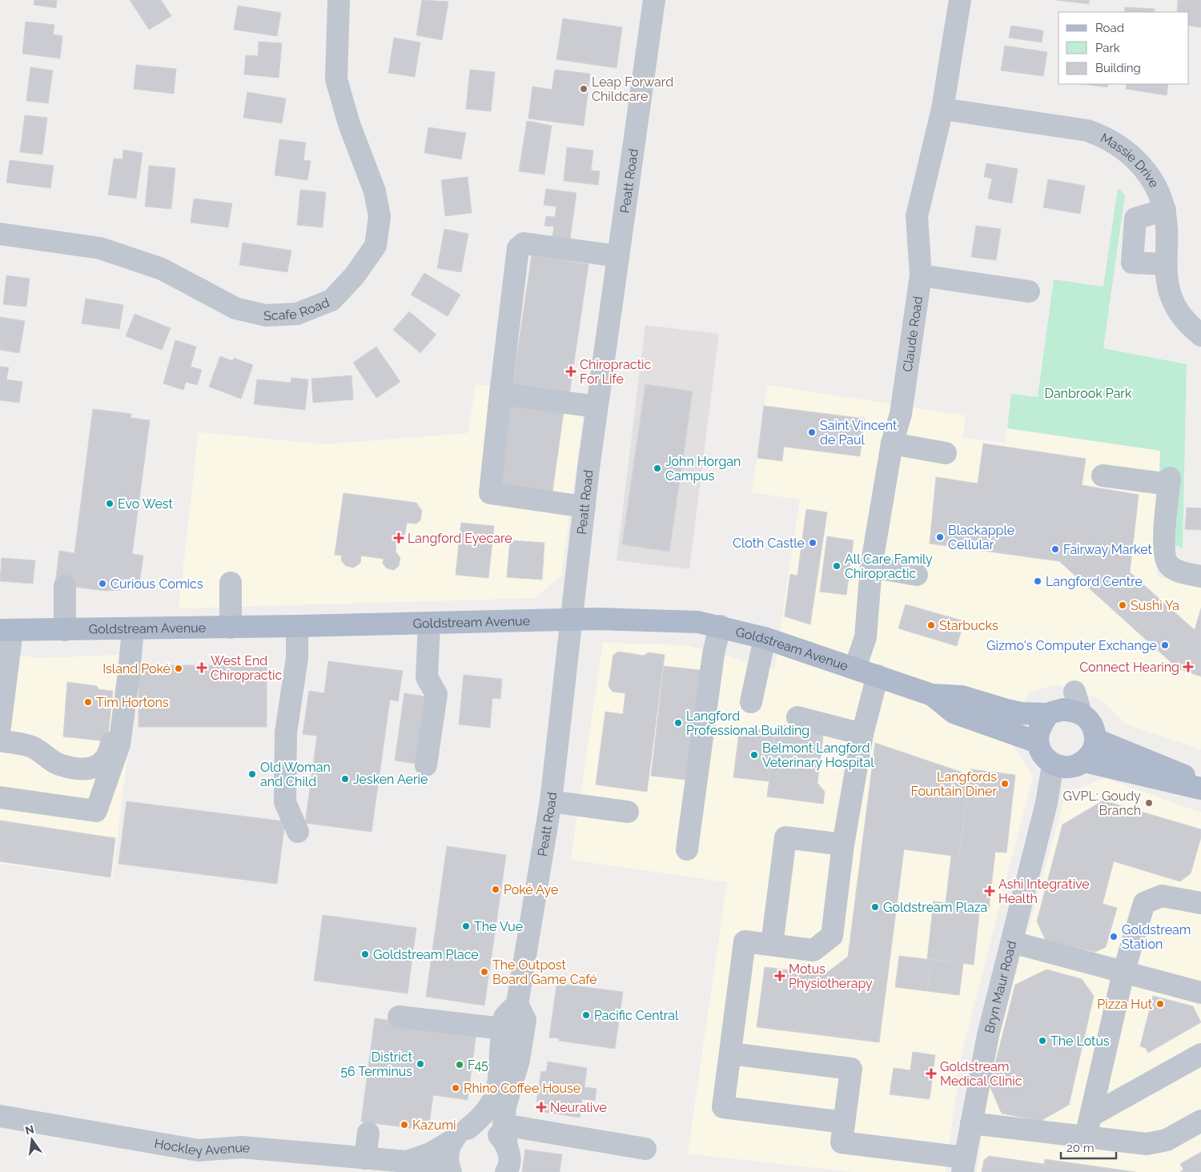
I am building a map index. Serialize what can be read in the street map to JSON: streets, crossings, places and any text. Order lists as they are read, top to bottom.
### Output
{
  "streets": {
    "main road": ["Goldstream Avenue"],
    "street": [
      "Massie Drive",
      "Peatt Road",
      "Scafe Road",
      "Claude Road",
      "Bryn Maur Road",
      "Hockley Avenue"
    ]
  },
  "crossings": [
    ["Massie Drive", "Claude Road"],
    ["Peatt Road", "Goldstream Avenue"],
    ["Claude Road", "Goldstream Avenue"],
    ["Goldstream Avenue", "Bryn Maur Road"]
  ],
  "parks": ["Danbrook Park"],
  "places": {
    "other": [
      "Leap Forward Childcare",
      "Saint Vincent de Paul",
      "John Horgan Campus",
      "Evo West",
      "Blackapple Cellular",
      "Cloth Castle",
      "Fairway Market",
      "All Care Family Chiropractic",
      "Langford Centre",
      "Curious Comics",
      "Sushi Ya",
      "Starbucks",
      "Gizmo's Computer Exchange",
      "Island Poké",
      "Tim Hortons",
      "Langford Professional Building",
      "Belmont Langford Veterinary Hospital",
      "Old Woman and Child",
      "Jesken Aerie",
      "Langfords Fountain Diner",
      "GVPL: Goudy Branch",
      "Poké Aye",
      "Goldstream Plaza",
      "The Vue",
      "Goldstream Station",
      "Goldstream Place",
      "The Outpost Board Game Café",
      "Pizza Hut",
      "Pacific Central",
      "The Lotus",
      "District 56 Terminus",
      "F45",
      "Rhino Coffee House",
      "Kazumi"
    ],
    "health": [
      "Chiropractic For Life",
      "Langford Eyecare",
      "Connect Hearing",
      "West End Chiropractic",
      "Ashi Integrative Health",
      "Motus Physiotherapy",
      "Goldstream Medical Clinic",
      "Neuralive"
    ]
  },
  "legend": ["Road", "Park", "Building"],
  "scale_bar": "20 m",
  "north": "top"
}
